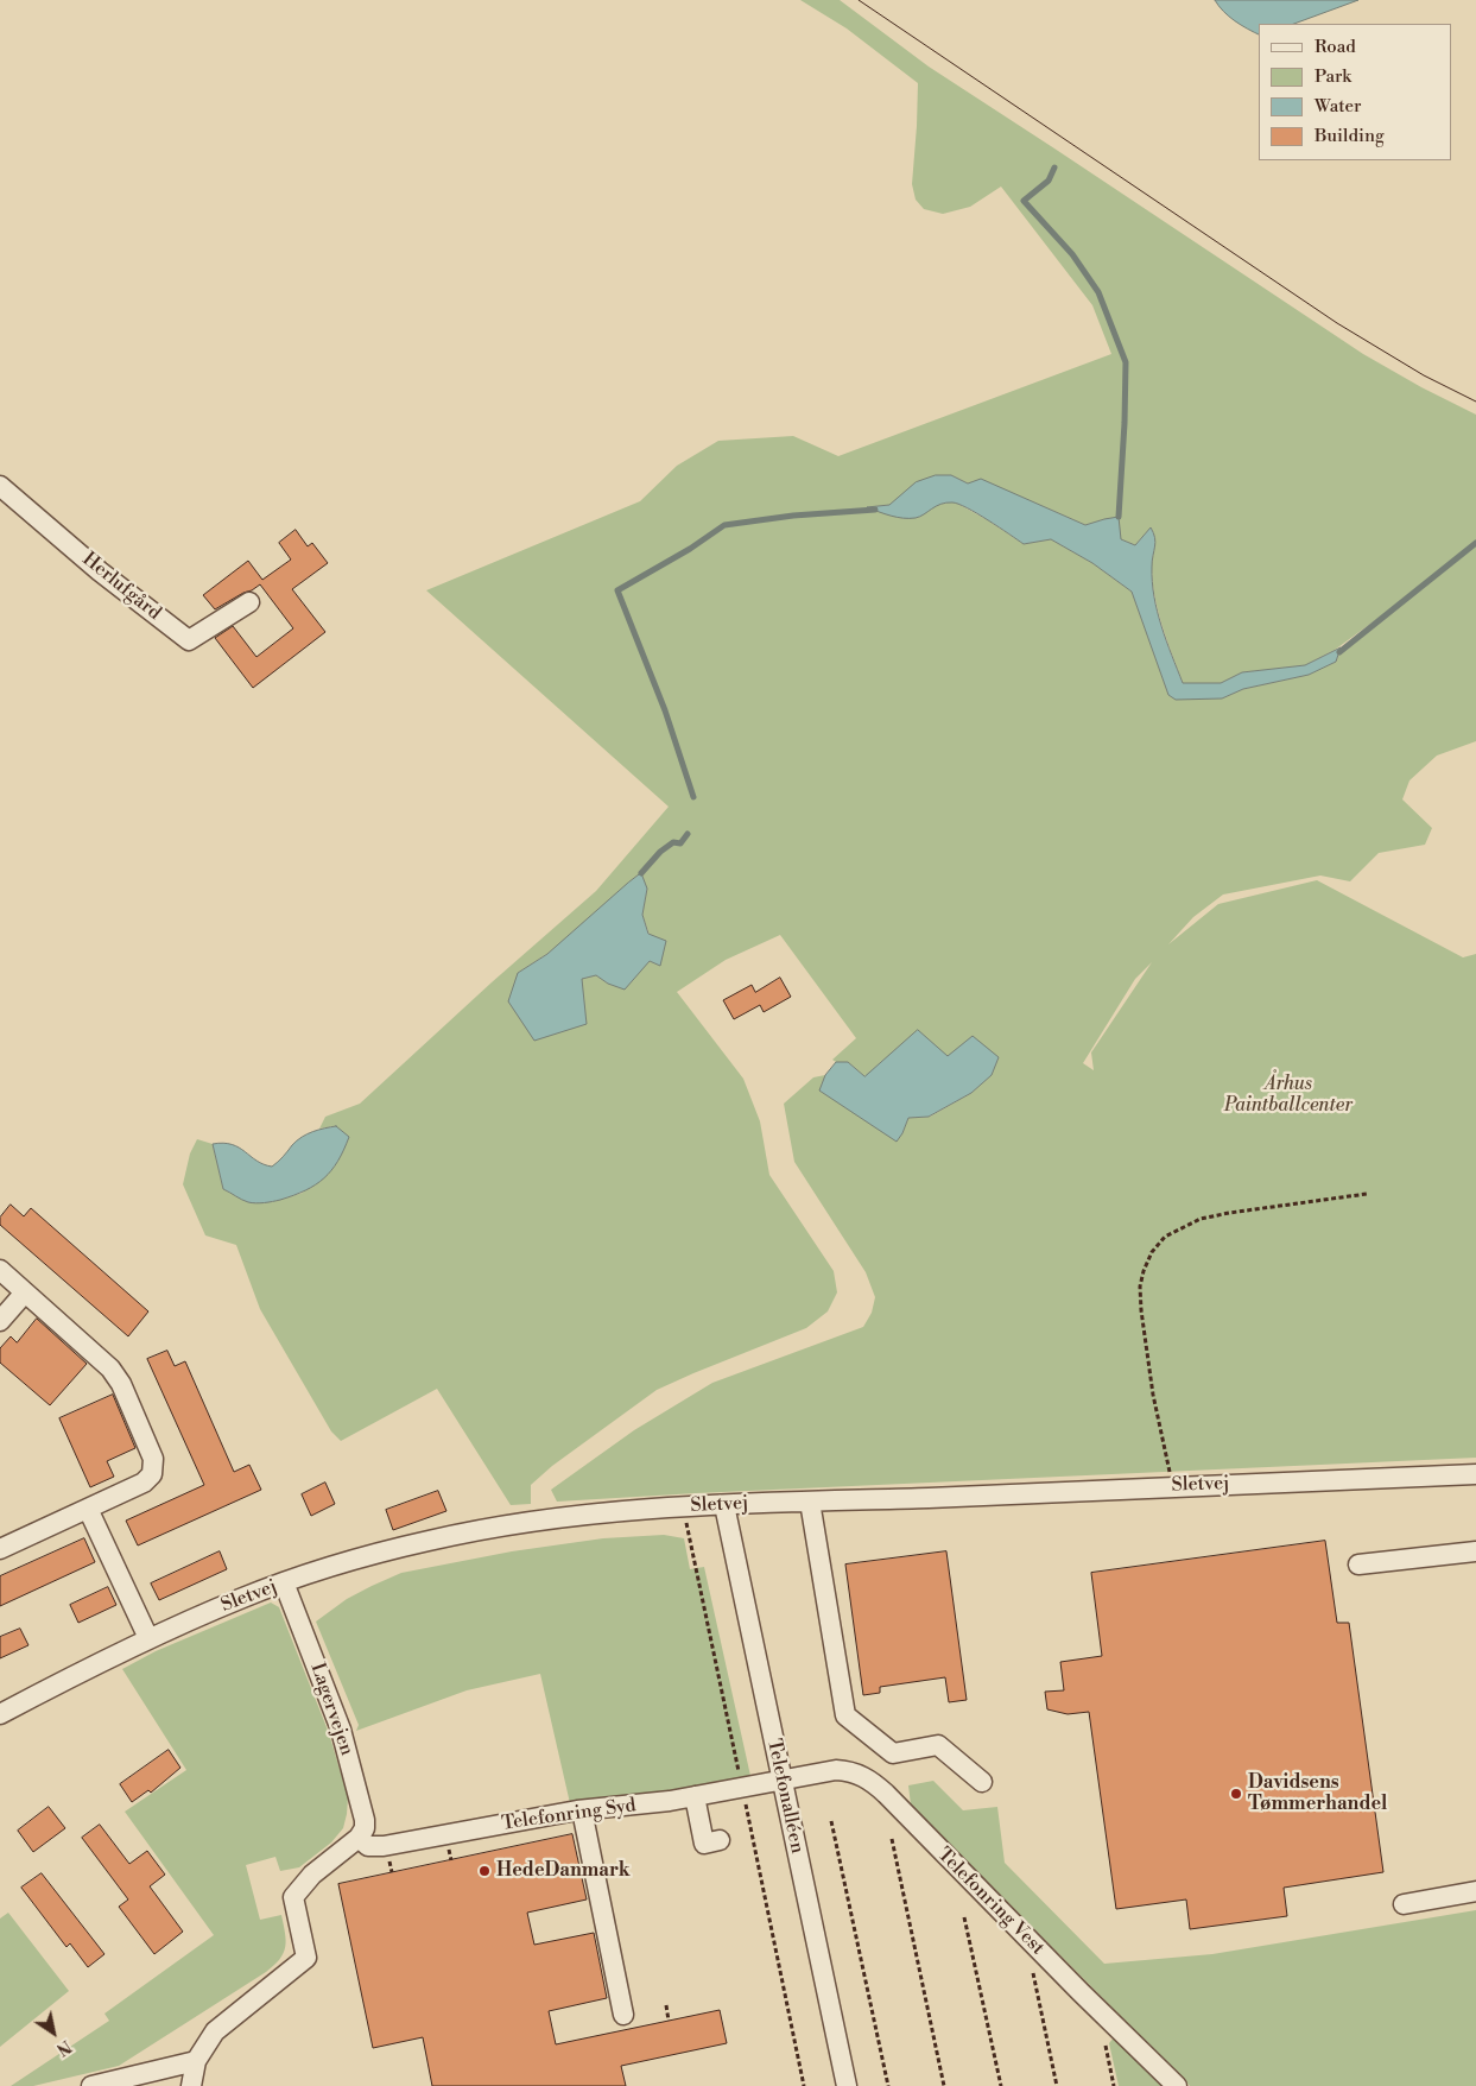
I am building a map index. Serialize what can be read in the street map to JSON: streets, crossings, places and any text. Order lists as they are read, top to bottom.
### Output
{
  "streets": {
    "street": [
      "Herlufgård",
      "Sletvej",
      "Lagervejen",
      "Telefonalléen",
      "Telefonring Syd",
      "Telefonring Vest"
    ]
  },
  "crossings": [
    ["Sletvej", "Lagervejen"],
    ["Sletvej", "Telefonalléen"],
    ["Lagervejen", "Telefonring Syd"],
    ["Telefonalléen", "Telefonring Syd"],
    ["Telefonalléen", "Telefonring Vest"],
    ["Telefonring Syd", "Telefonring Vest"]
  ],
  "parks": ["Århus Paintballcenter"],
  "places": ["Davidsens Tømmerhandel", "HedeDanmark"],
  "legend": [
    "Road",
    "Park",
    "Water",
    "Building"
  ],
  "north": "bottom right"
}
